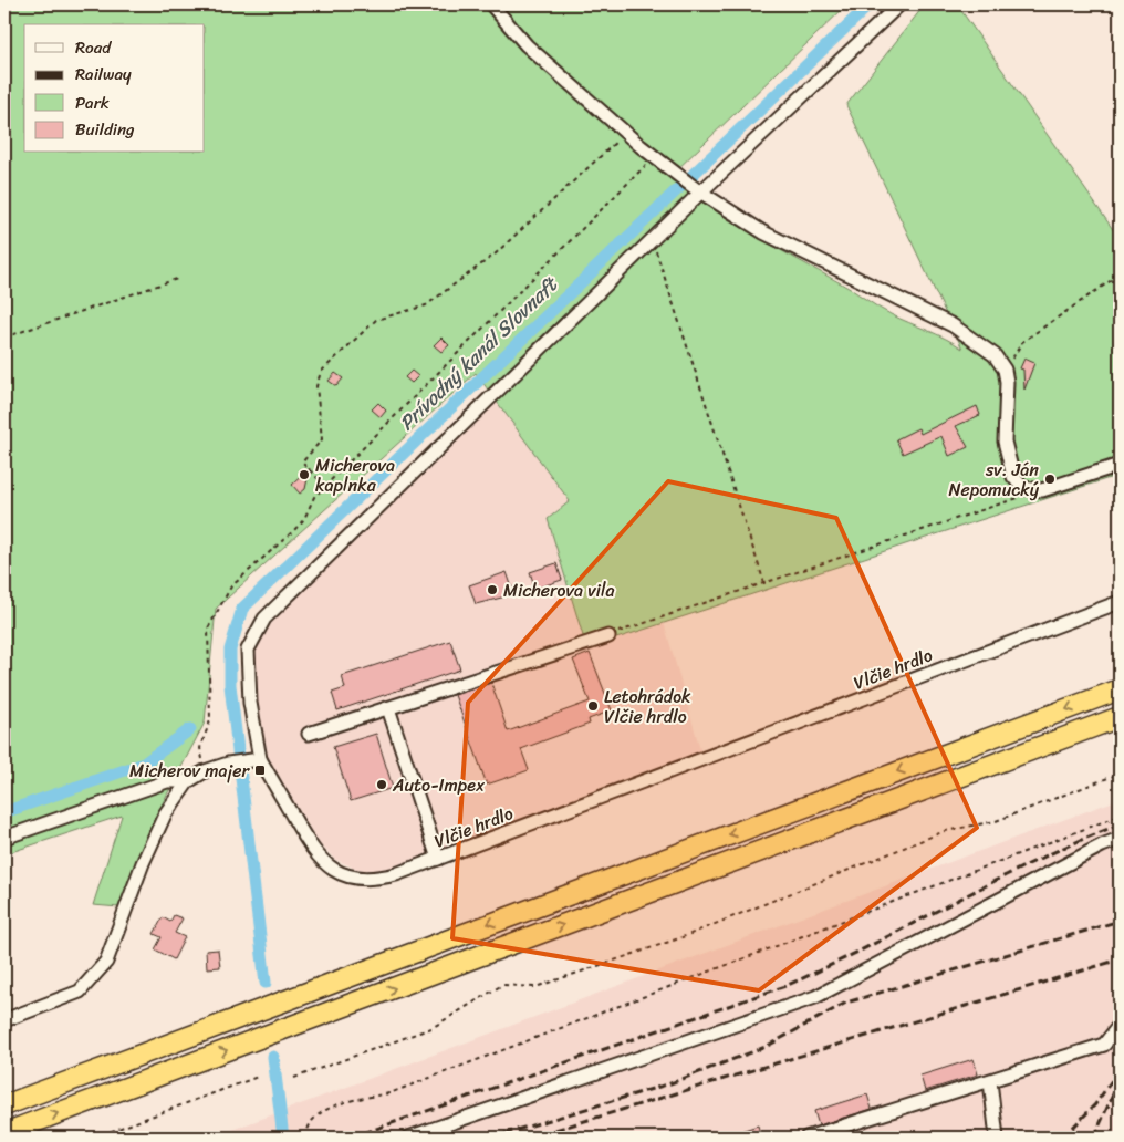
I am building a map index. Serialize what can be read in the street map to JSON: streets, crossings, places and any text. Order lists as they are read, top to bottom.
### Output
{
  "streets": {
    "street": ["Vlčie hrdlo"]
  },
  "water": ["Prívodný kanál Slovnaft"],
  "places": {
    "other": [
      "Micherova kaplnka",
      "sv. Ján Nepomucký",
      "Micherova vila",
      "Letohrádok Vlčie hrdlo",
      "Auto-Impex"
    ],
    "transit": ["Micherov majer"]
  },
  "legend": [
    "Road",
    "Railway",
    "Park",
    "Building"
  ]
}
